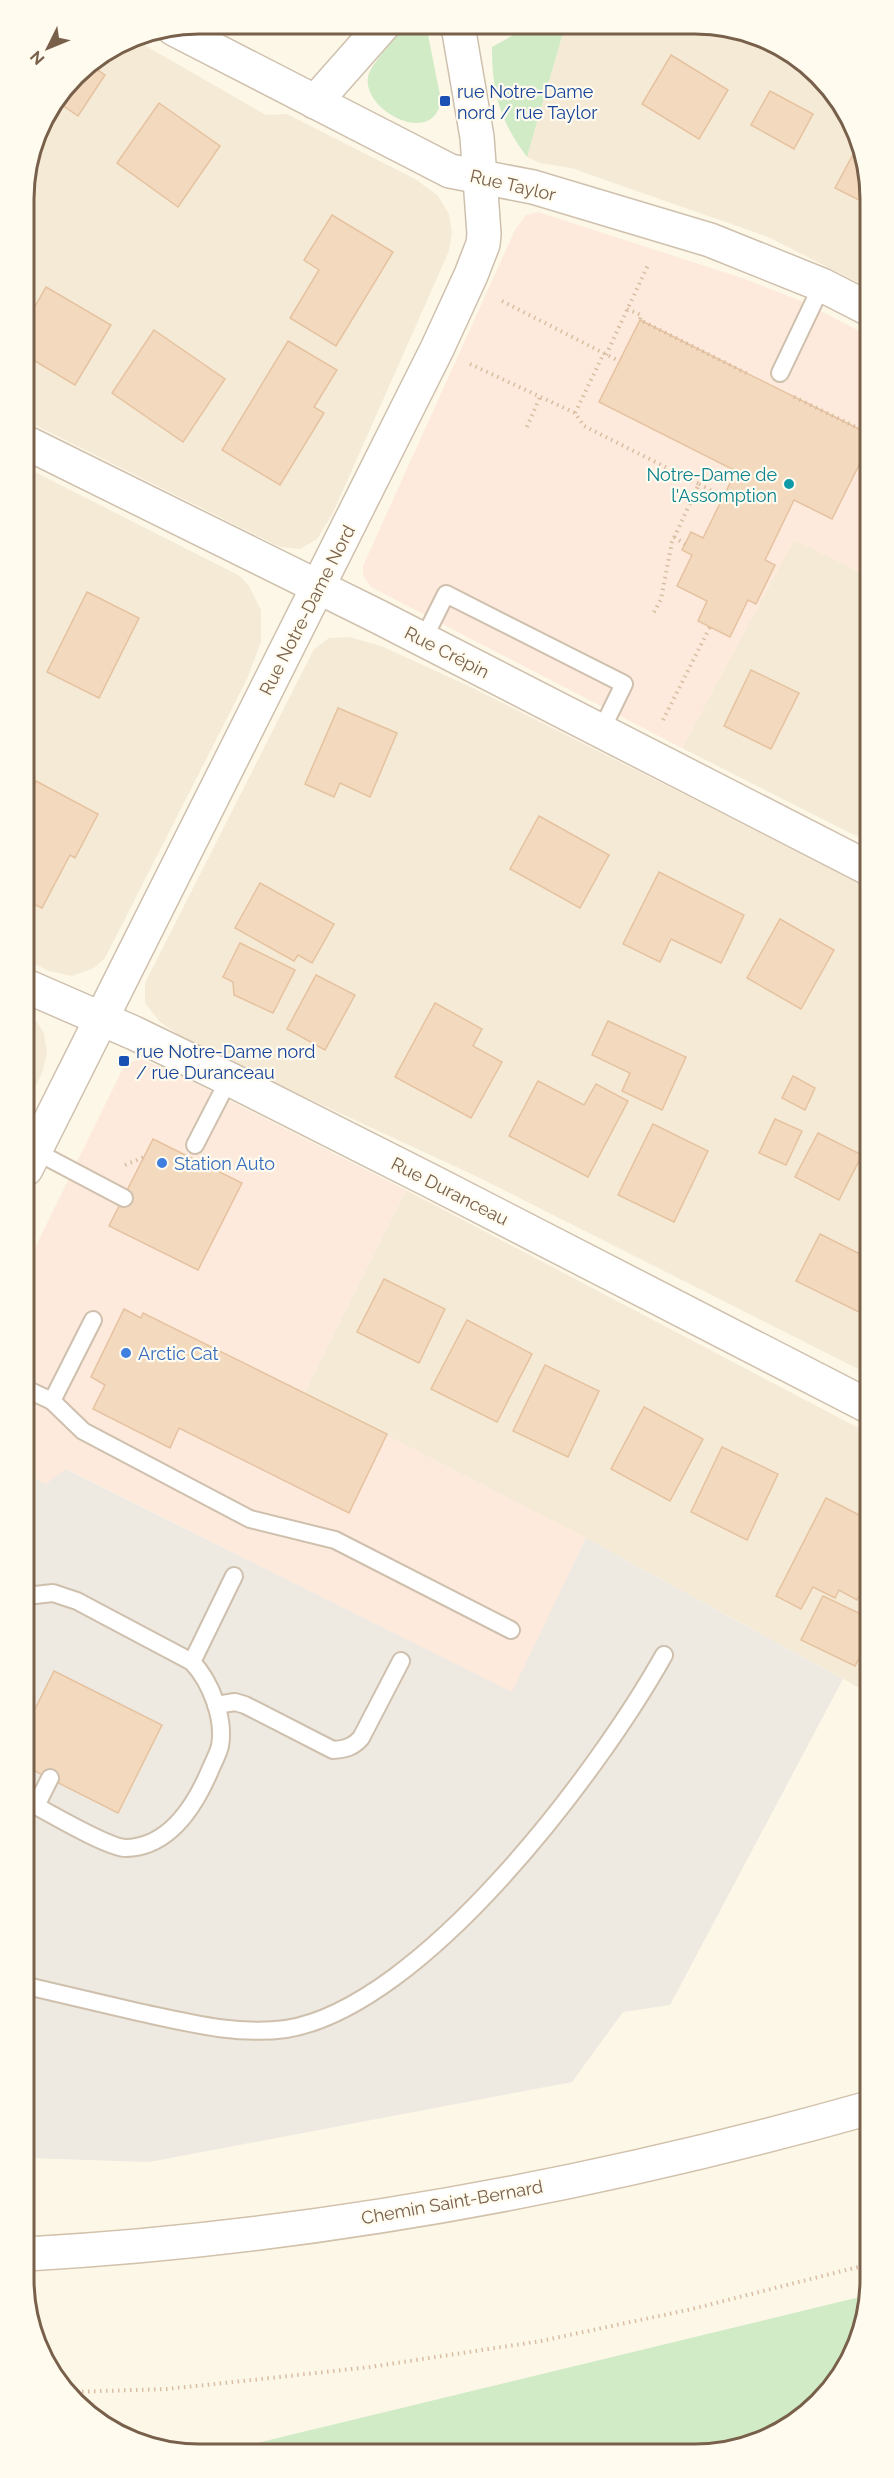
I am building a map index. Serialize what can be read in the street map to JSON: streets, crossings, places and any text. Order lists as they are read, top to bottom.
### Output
{
  "streets": {
    "street": [
      "Rue Taylor",
      "Rue Notre-Dame Nord",
      "Rue Crépin",
      "Rue Duranceau",
      "Chemin Saint-Bernard"
    ]
  },
  "crossings": [
    ["Rue Taylor", "Rue Notre-Dame Nord"],
    ["Rue Notre-Dame Nord", "Rue Crépin"],
    ["Rue Notre-Dame Nord", "Rue Duranceau"]
  ],
  "places": {
    "transit": ["rue Notre-Dame nord / rue Taylor", "rue Notre-Dame nord / rue Duranceau"],
    "other": ["Notre-Dame de l'Assomption", "Station Auto", "Arctic Cat"]
  },
  "north": "bottom left"
}
